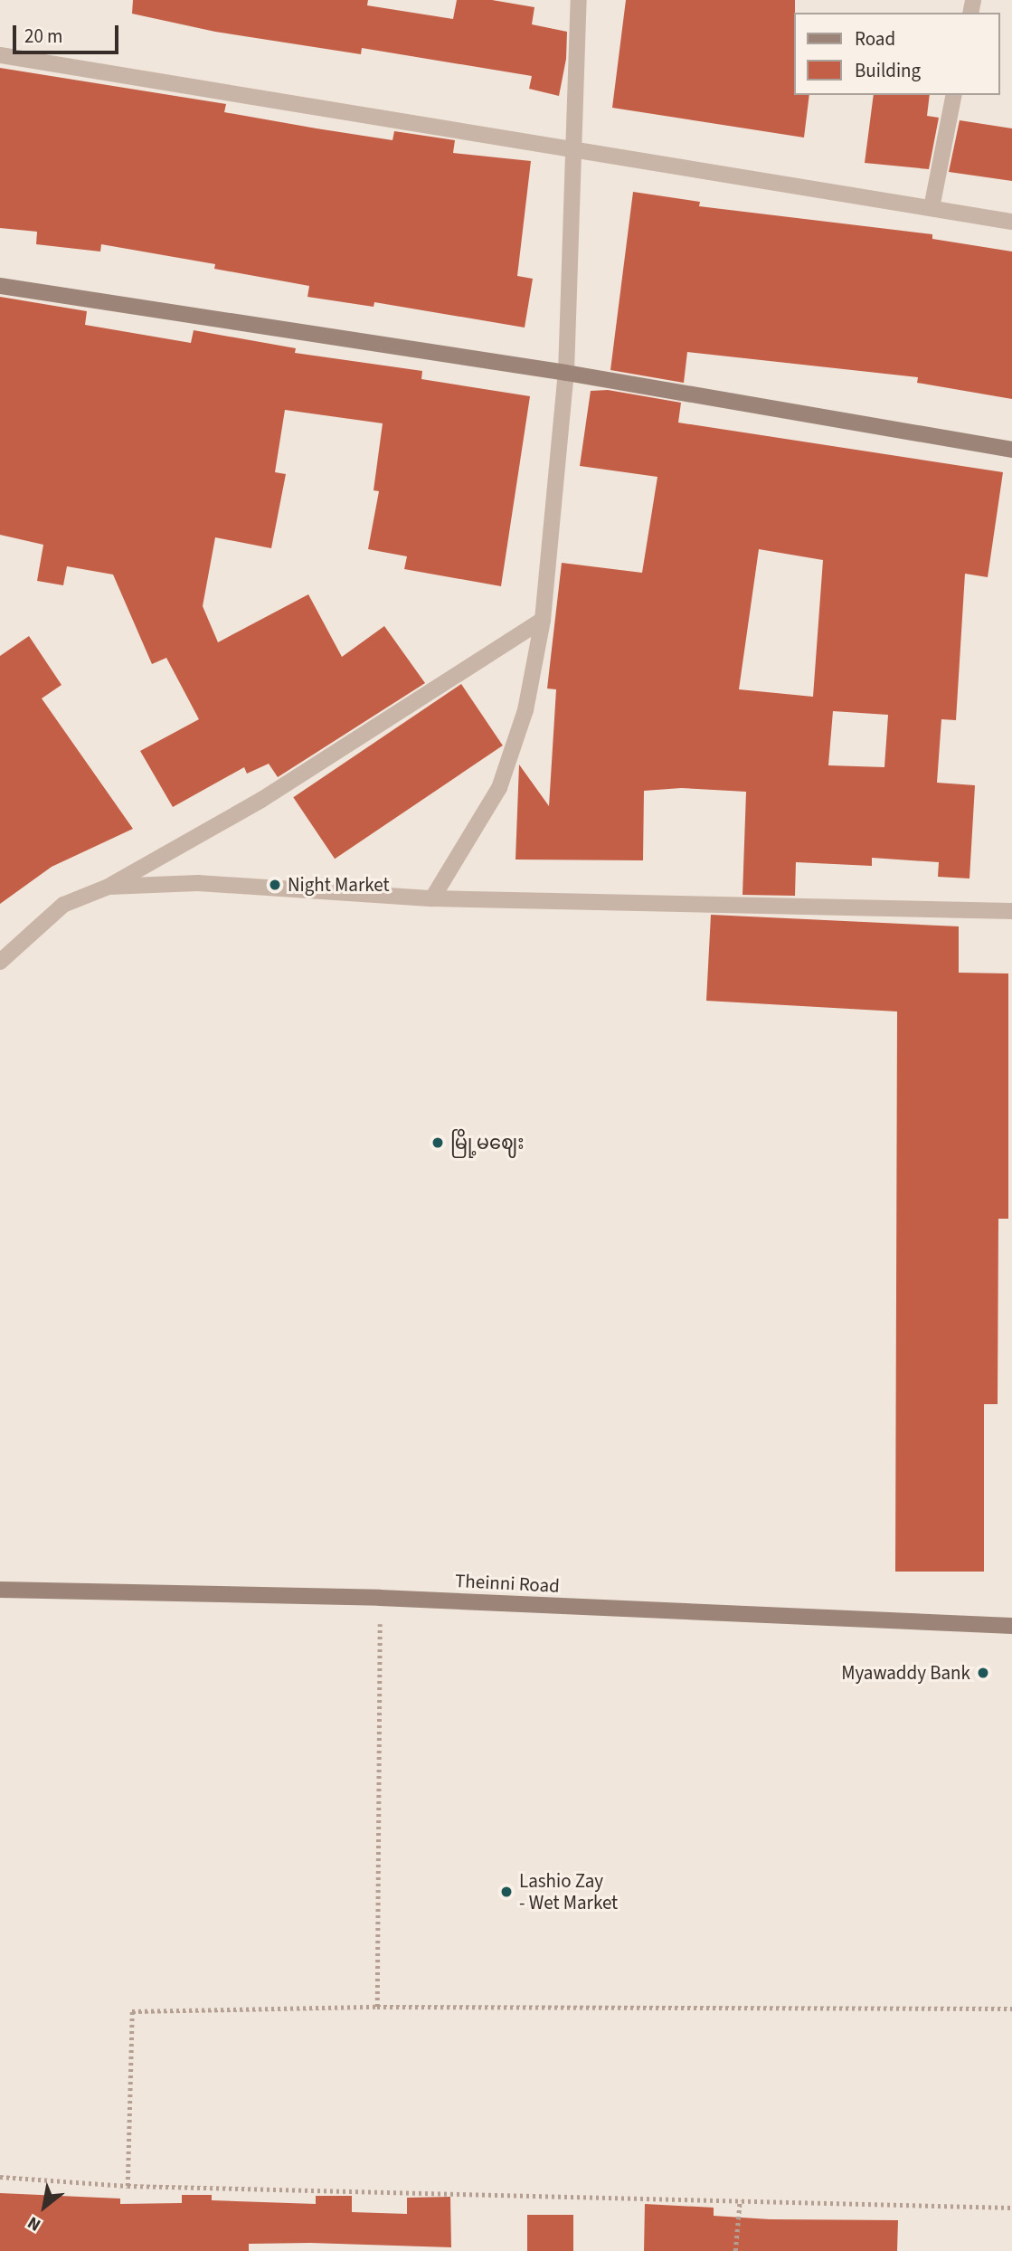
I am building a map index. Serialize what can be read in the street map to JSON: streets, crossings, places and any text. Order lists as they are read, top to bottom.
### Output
{
  "streets": {
    "main road": ["Theinni Road"]
  },
  "places": [
    "Night Market",
    "မြို့မဈေး",
    "Myawaddy Bank",
    "Lashio Zay - Wet Market"
  ],
  "legend": ["Road", "Building"],
  "scale_bar": "20 m",
  "north": "bottom left"
}
